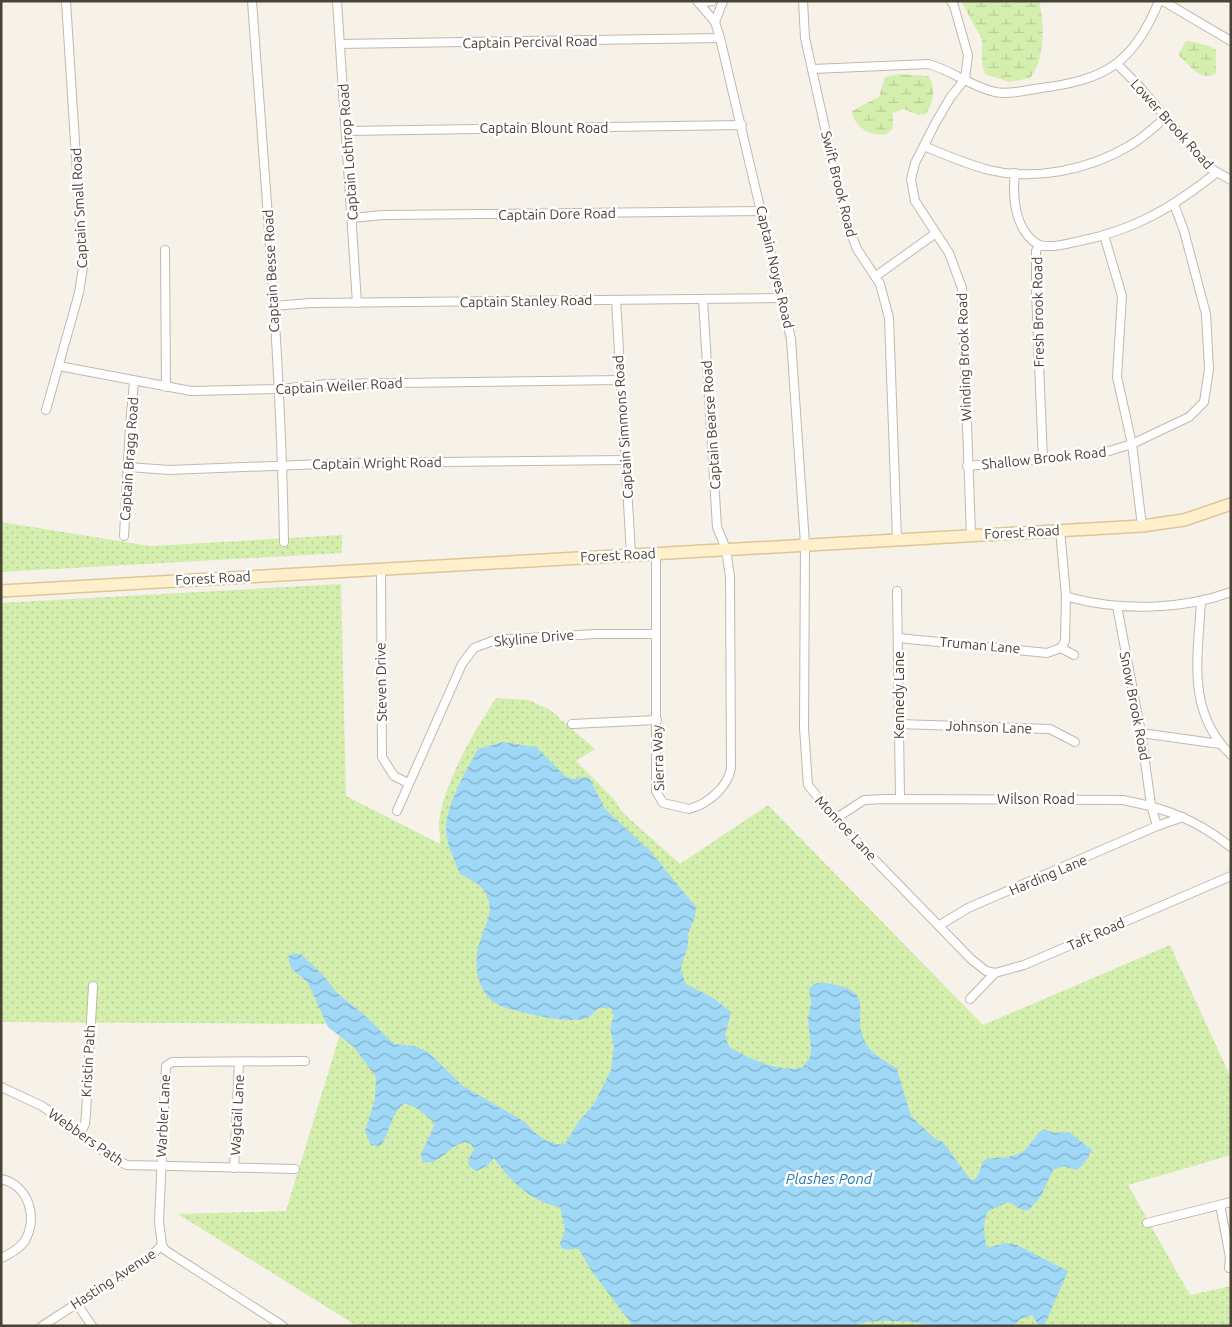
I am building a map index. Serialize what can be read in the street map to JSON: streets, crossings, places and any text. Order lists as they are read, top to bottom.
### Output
{
  "streets": {
    "main road": ["Forest Road"],
    "street": [
      "Captain Percival Road",
      "Lower Brook Road",
      "Captain Blount Road",
      "Captain Lothrop Road",
      "Swift Brook Road",
      "Captain Small Road",
      "Captain Dore Road",
      "Captain Noyes Road",
      "Captain Besse Road",
      "Captain Stanley Road",
      "Fresh Brook Road",
      "Winding Brook Road",
      "Captain Weiler Road",
      "Captain Bearse Road",
      "Captain Simmons Road",
      "Shallow Brook Road",
      "Captain Bragg Road",
      "Captain Wright Road",
      "Skyline Drive",
      "Truman Lane",
      "Steven Drive",
      "Kennedy Lane",
      "Snow Brook Road",
      "Johnson Lane",
      "Sierra Way",
      "Wilson Road",
      "Monroe Lane",
      "Harding Lane",
      "Taft Road",
      "Kristin Path",
      "Wagtail Lane",
      "Warbler Lane",
      "Webbers Path",
      "Hasting Avenue"
    ]
  },
  "crossings": [
    ["Captain Percival Road", "Captain Lothrop Road"],
    ["Captain Percival Road", "Captain Noyes Road"],
    ["Captain Blount Road", "Captain Lothrop Road"],
    ["Captain Blount Road", "Captain Noyes Road"],
    ["Captain Lothrop Road", "Captain Dore Road"],
    ["Captain Lothrop Road", "Captain Stanley Road"],
    ["Swift Brook Road", "Forest Road"],
    ["Captain Small Road", "Captain Weiler Road"],
    ["Captain Dore Road", "Captain Noyes Road"],
    ["Captain Noyes Road", "Captain Stanley Road"],
    ["Captain Noyes Road", "Forest Road"],
    ["Captain Noyes Road", "Monroe Lane"],
    ["Captain Besse Road", "Captain Stanley Road"],
    ["Captain Besse Road", "Captain Weiler Road"],
    ["Captain Besse Road", "Captain Wright Road"],
    ["Captain Stanley Road", "Captain Bearse Road"],
    ["Captain Stanley Road", "Captain Simmons Road"],
    ["Fresh Brook Road", "Shallow Brook Road"],
    ["Winding Brook Road", "Shallow Brook Road"],
    ["Winding Brook Road", "Forest Road"],
    ["Captain Weiler Road", "Captain Simmons Road"],
    ["Captain Weiler Road", "Captain Bragg Road"],
    ["Captain Bearse Road", "Forest Road"],
    ["Captain Bearse Road", "Sierra Way"],
    ["Captain Simmons Road", "Captain Wright Road"],
    ["Captain Simmons Road", "Forest Road"],
    ["Captain Bragg Road", "Captain Wright Road"],
    ["Forest Road", "Steven Drive"],
    ["Forest Road", "Sierra Way"],
    ["Forest Road", "Monroe Lane"],
    ["Skyline Drive", "Steven Drive"],
    ["Skyline Drive", "Sierra Way"],
    ["Truman Lane", "Kennedy Lane"],
    ["Kennedy Lane", "Johnson Lane"],
    ["Kennedy Lane", "Wilson Road"],
    ["Snow Brook Road", "Wilson Road"],
    ["Wilson Road", "Monroe Lane"],
    ["Wilson Road", "Harding Lane"],
    ["Monroe Lane", "Harding Lane"],
    ["Monroe Lane", "Taft Road"],
    ["Kristin Path", "Webbers Path"],
    ["Wagtail Lane", "Warbler Lane"],
    ["Wagtail Lane", "Webbers Path"],
    ["Warbler Lane", "Webbers Path"],
    ["Warbler Lane", "Hasting Avenue"]
  ],
  "water": ["Plashes Pond"]
}
